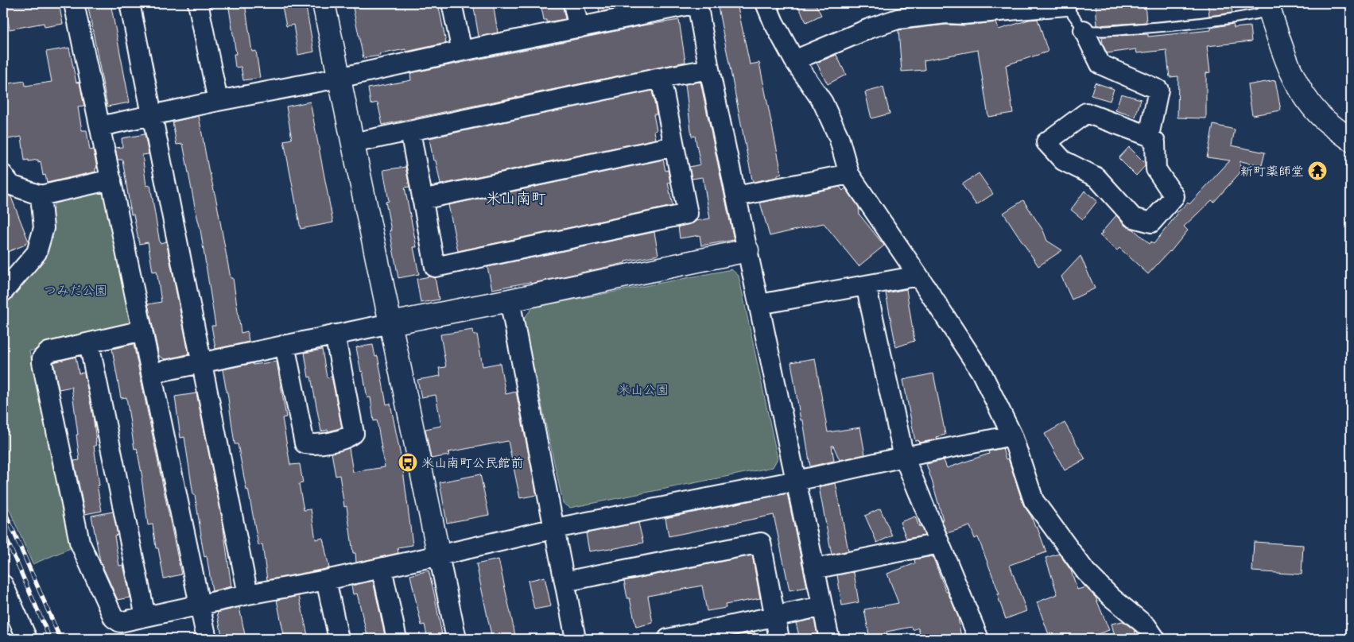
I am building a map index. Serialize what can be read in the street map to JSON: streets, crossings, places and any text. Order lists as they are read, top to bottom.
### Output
{
  "districts": ["米山南町"],
  "parks": ["つみだ公園", "米山公園"],
  "places": {
    "temple": ["新町薬師堂"],
    "bus stop": ["米山南町公民館前"]
  }
}
